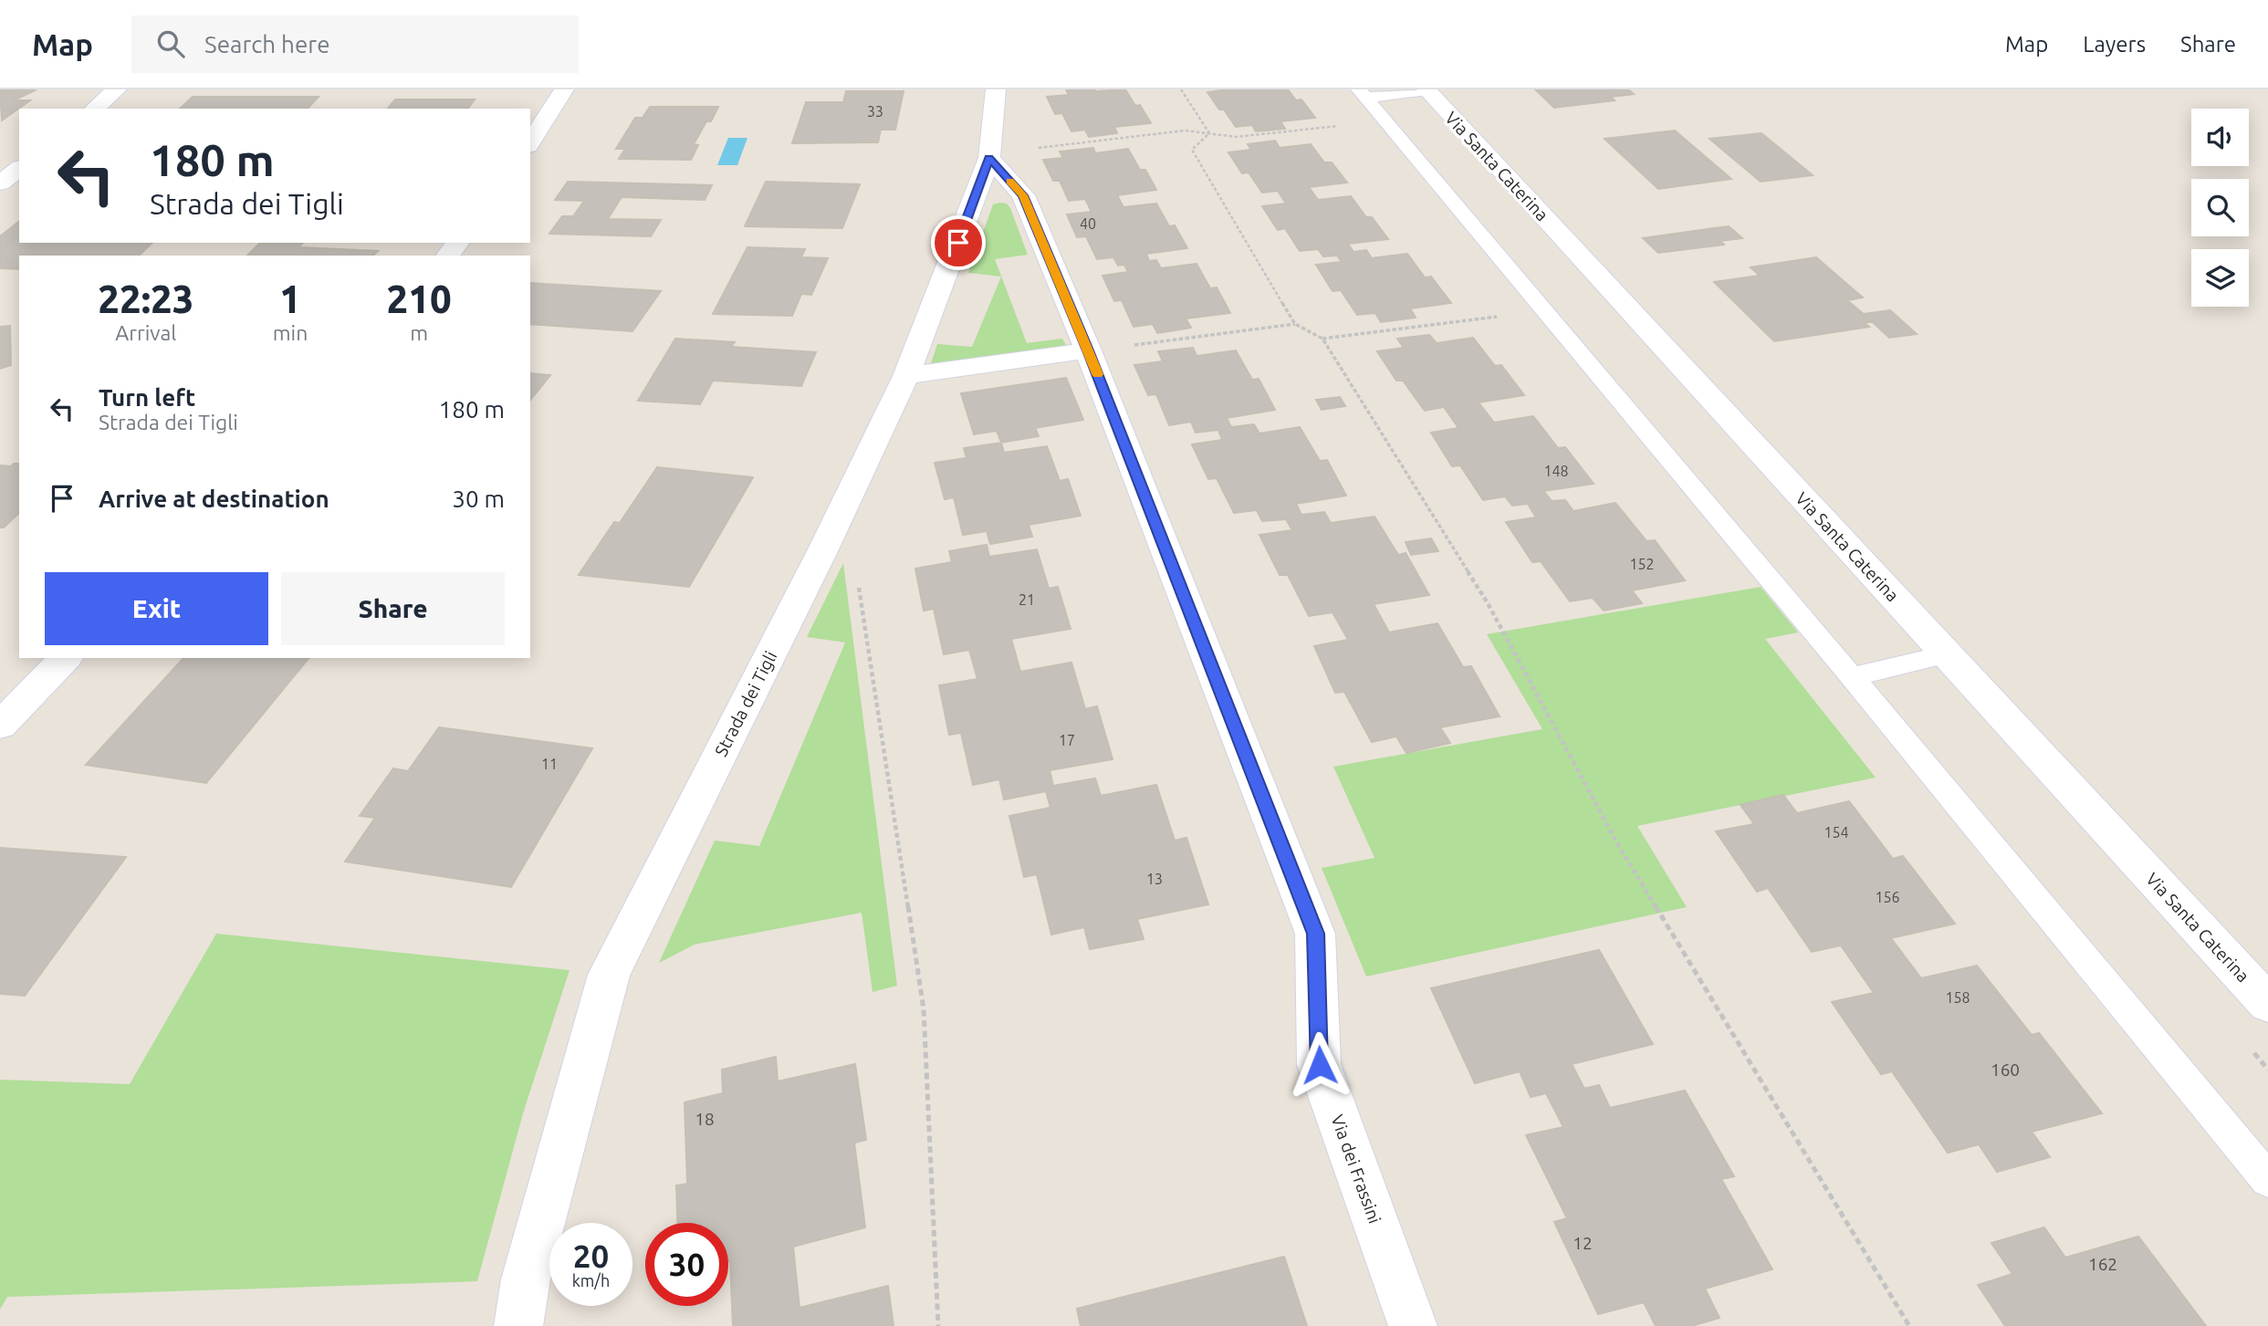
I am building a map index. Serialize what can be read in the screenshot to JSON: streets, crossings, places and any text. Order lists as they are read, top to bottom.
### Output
{
  "streets": {
    "street": ["Via Santa Caterina", "Strada dei Tigli", "Via dei Frassini"]
  },
  "crossings": [
    ["Strada dei Tigli", "Via dei Frassini"]
  ],
  "house_numbers": [
    "33",
    "40",
    "148",
    "152",
    "21",
    "17",
    "11",
    "154",
    "13",
    "156",
    "158",
    "160",
    "18",
    "12",
    "162"
  ],
  "page": {
    "header": "Map",
    "search": "Search here",
    "nav": ["Map", "Layers", "Share"],
    "turn": ["180 m", "Strada dei Tigli"],
    "eta": [
      "22:23",
      "Arrival",
      "1",
      "min",
      "210",
      "m"
    ],
    "list": [
      {
        "name": "Turn left",
        "note": "Strada dei Tigli",
        "value": "180 m"
      },
      {
        "name": "Arrive at destination",
        "value": "30 m"
      }
    ],
    "buttons": ["Exit", "Share"],
    "speed": "20 km/h",
    "limit": "30"
  }
}
